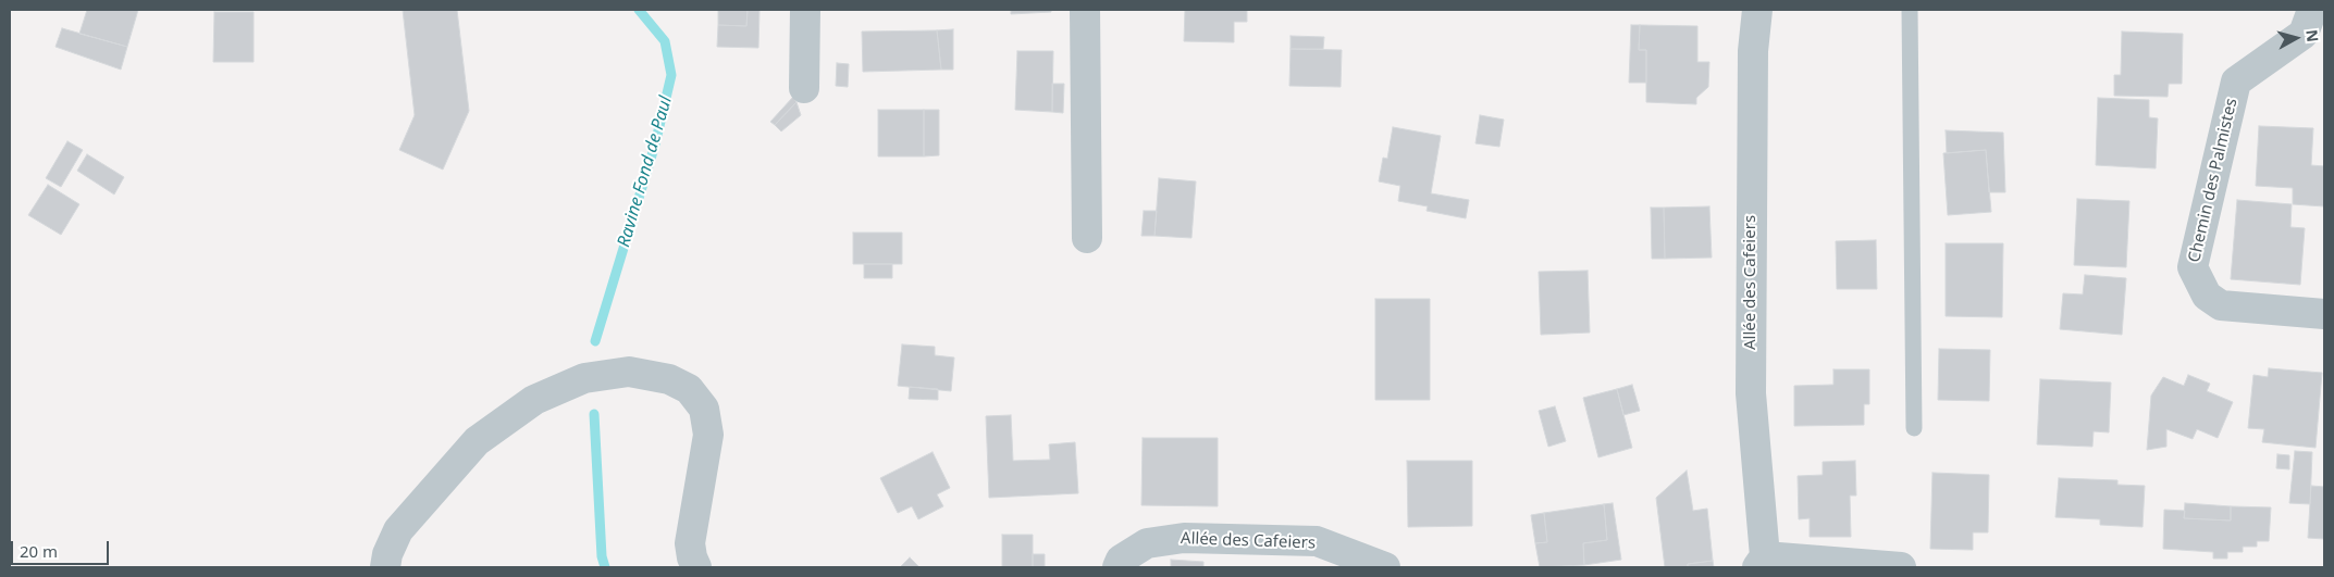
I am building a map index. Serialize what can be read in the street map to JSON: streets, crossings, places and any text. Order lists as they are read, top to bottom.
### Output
{
  "streets": {
    "street": ["Chemin des Palmistes", "Allée des Cafeiers"]
  },
  "water": ["Ravine Fond de Paul"],
  "scale_bar": "20 m",
  "north": "right"
}
